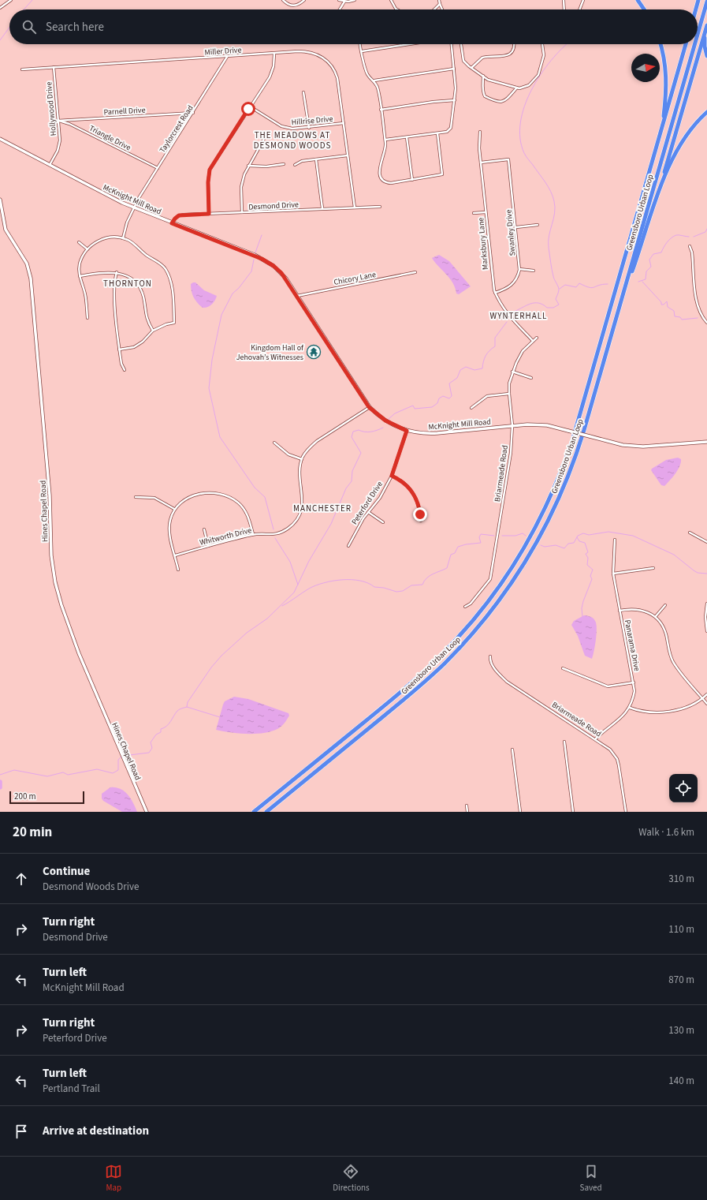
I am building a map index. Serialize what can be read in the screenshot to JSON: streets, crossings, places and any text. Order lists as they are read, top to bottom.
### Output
{
  "streets": {
    "highway": ["Greensboro Urban Loop"],
    "street": [
      "Miller Drive",
      "Hollywood Drive",
      "Parnell Drive",
      "Hillrise Drive",
      "Taylorcrest Road",
      "Triangle Drive",
      "McKnight Mill Road",
      "Desmond Drive",
      "Swanley Drive",
      "Marksbury Lane",
      "Chicory Lane",
      "Briarmeade Road",
      "Peterford Drive",
      "Hines Chapel Road",
      "Whitworth Drive",
      "Panarama Drive"
    ]
  },
  "crossings": [
    ["Miller Drive", "Hollywood Drive"],
    ["Miller Drive", "Hillrise Drive"],
    ["Miller Drive", "Taylorcrest Road"],
    ["Miller Drive", "Desmond Drive"],
    ["Hollywood Drive", "Parnell Drive"],
    ["Hollywood Drive", "Triangle Drive"],
    ["Hollywood Drive", "McKnight Mill Road"],
    ["Parnell Drive", "Taylorcrest Road"],
    ["Parnell Drive", "Triangle Drive"],
    ["Taylorcrest Road", "Triangle Drive"],
    ["Taylorcrest Road", "McKnight Mill Road"],
    ["McKnight Mill Road", "Desmond Drive"],
    ["McKnight Mill Road", "Chicory Lane"],
    ["McKnight Mill Road", "Briarmeade Road"],
    ["McKnight Mill Road", "Peterford Drive"],
    ["McKnight Mill Road", "Whitworth Drive"],
    ["Swanley Drive", "Marksbury Lane"],
    ["Marksbury Lane", "Briarmeade Road"],
    ["Briarmeade Road", "Panarama Drive"]
  ],
  "districts": [
    "THE MEADOWS AT DESMOND WOODS",
    "THORNTON",
    "WYNTERHALL",
    "MANCHESTER"
  ],
  "places": {
    "temple": ["Kingdom Hall of Jehovah’s Witnesses"]
  },
  "scale_bar": "200 m",
  "north": "right",
  "page": {
    "search": "Search here",
    "scale": "200 m",
    "heading": ["20 min", "Walk · 1.6 km"],
    "list": [
      ["Continue", "Desmond Woods Drive", "310 m"],
      ["Turn right", "Desmond Drive", "110 m"],
      ["Turn left", "McKnight Mill Road", "870 m"],
      ["Turn right", "Peterford Drive", "130 m"],
      ["Turn left", "Pertland Trail", "140 m"],
      "Arrive at destination"
    ],
    "nav": ["Map", "Directions", "Saved"]
  }
}
